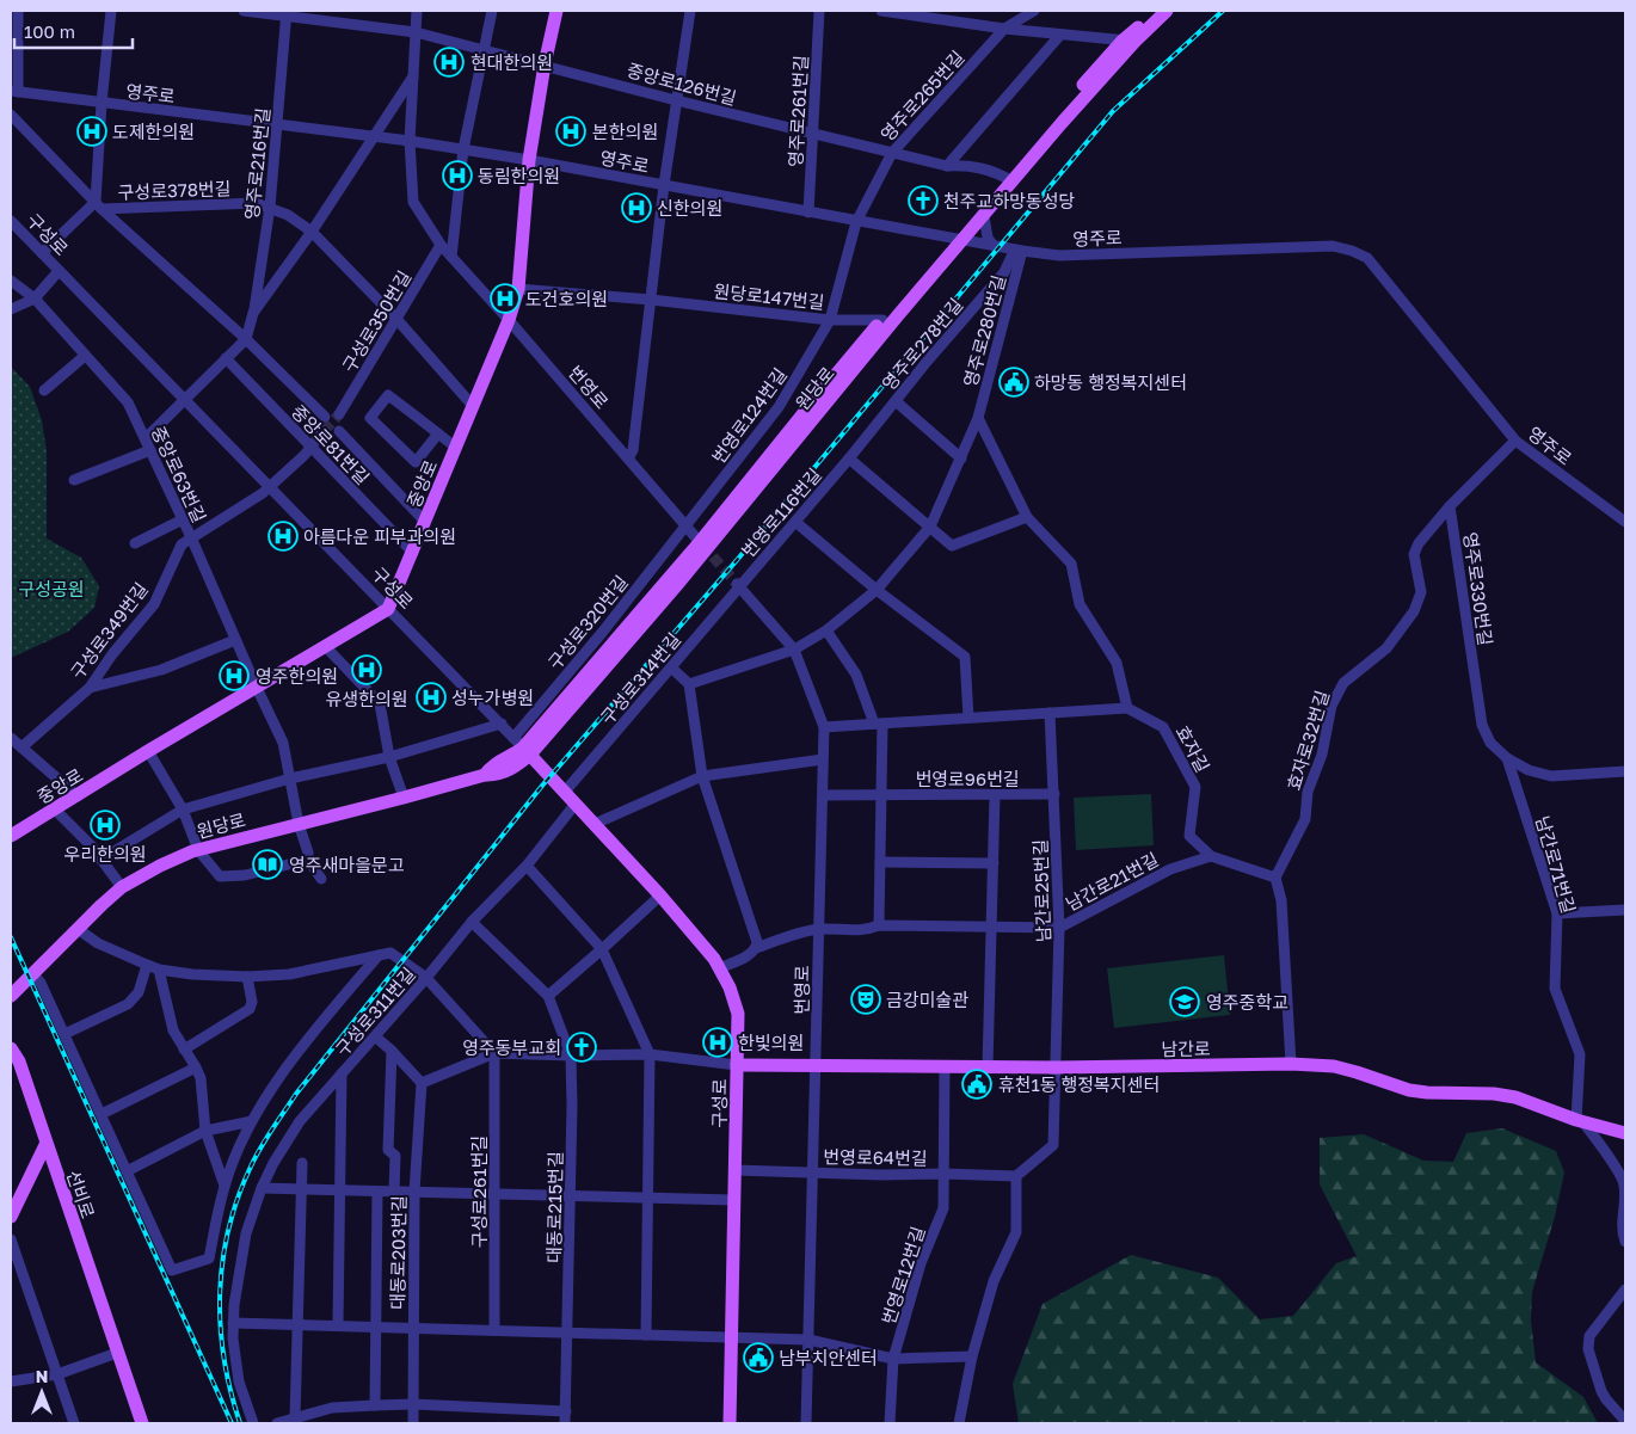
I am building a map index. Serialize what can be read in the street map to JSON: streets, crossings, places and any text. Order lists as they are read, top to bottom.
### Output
{
  "streets": {
    "main road": [
      "구성로",
      "원당로",
      "중앙로",
      "남간로",
      "선비로"
    ],
    "street": [
      "중앙로126번길",
      "영주로",
      "영주로265번길",
      "영주로261번길",
      "영주로216번길",
      "구성로378번길",
      "원당로147번길",
      "구성로350번길",
      "영주로280번길",
      "영주로278번길",
      "번영로",
      "번영로124번길",
      "중앙로81번길",
      "중앙로63번길",
      "번영로116번길",
      "영주로330번길",
      "구성로320번길",
      "구성로349번길",
      "구성로314번길",
      "효자로32번길",
      "효자길",
      "번영로96번길",
      "남간로71번길",
      "남간로21번길",
      "남간로25번길",
      "구성로311번길",
      "번영로64번길",
      "구성로261번길",
      "대동로215번길",
      "대동로203번길",
      "번영로12번길"
    ]
  },
  "crossings": [
    ["중앙로126번길", "영주로265번길"],
    ["중앙로126번길", "영주로261번길"],
    ["중앙로126번길", "원당로"],
    ["중앙로126번길", "중앙로"],
    ["영주로", "영주로265번길"],
    ["영주로", "영주로261번길"],
    ["영주로", "영주로216번길"],
    ["영주로", "구성로378번길"],
    ["영주로", "영주로280번길"],
    ["영주로", "영주로278번길"],
    ["영주로", "번영로"],
    ["영주로", "원당로"],
    ["영주로", "중앙로"],
    ["영주로265번길", "원당로147번길"],
    ["영주로265번길", "번영로124번길"],
    ["영주로216번길", "구성로378번길"],
    ["구성로378번길", "구성로"],
    ["구성로378번길", "구성로350번길"],
    ["구성로378번길", "중앙로"],
    ["구성로", "원당로"],
    ["구성로", "중앙로"],
    ["구성로", "구성로320번길"],
    ["구성로", "구성로349번길"],
    ["구성로", "구성로314번길"],
    ["구성로", "남간로21번길"],
    ["구성로", "구성로311번길"],
    ["구성로", "남간로"],
    ["구성로", "번영로64번길"],
    ["원당로147번길", "원당로"],
    ["원당로147번길", "번영로124번길"],
    ["원당로147번길", "중앙로"],
    ["구성로350번길", "번영로"],
    ["영주로280번길", "영주로278번길"],
    ["영주로280번길", "번영로"],
    ["영주로278번길", "번영로116번길"],
    ["번영로", "원당로"],
    ["번영로", "번영로124번길"],
    ["번영로", "중앙로"],
    ["번영로", "번영로116번길"],
    ["번영로", "구성로320번길"],
    ["번영로", "구성로314번길"],
    ["번영로", "번영로96번길"],
    ["번영로", "남간로21번길"],
    ["번영로", "남간로"],
    ["번영로", "번영로64번길"],
    ["원당로", "중앙로63번길"],
    ["원당로", "구성로320번길"],
    ["번영로124번길", "구성로320번길"],
    ["중앙로81번길", "중앙로"],
    ["중앙로63번길", "중앙로"],
    ["중앙로63번길", "구성로349번길"],
    ["번영로116번길", "구성로314번길"],
    ["영주로330번길", "효자로32번길"],
    ["영주로330번길", "남간로71번길"],
    ["효자로32번길", "효자길"],
    ["효자길", "남간로21번길"],
    ["번영로96번길", "남간로25번길"],
    ["남간로71번길", "남간로"],
    ["남간로21번길", "남간로25번길"],
    ["남간로25번길", "남간로"],
    ["구성로311번길", "대동로215번길"],
    ["남간로", "번영로12번길"],
    ["번영로64번길", "번영로12번길"]
  ],
  "parks": ["구성공원"],
  "places": {
    "hospital": [
      "현대한의원",
      "도제한의원",
      "본한의원",
      "동림한의원",
      "신한의원",
      "도건호의원",
      "아름다운 피부과의원",
      "유생한의원",
      "영주한의원",
      "성누가병원",
      "우리한의원",
      "한빛의원"
    ],
    "church": ["천주교하망동성당", "영주동부교회"],
    "public building": ["하망동 행정복지센터", "휴천1동 행정복지센터", "남부치안센터"],
    "library": ["영주새마을문고"],
    "theatre": ["금강미술관"],
    "school or university": ["영주중학교"]
  },
  "scale_bar": "100 m",
  "north": "top"
}
